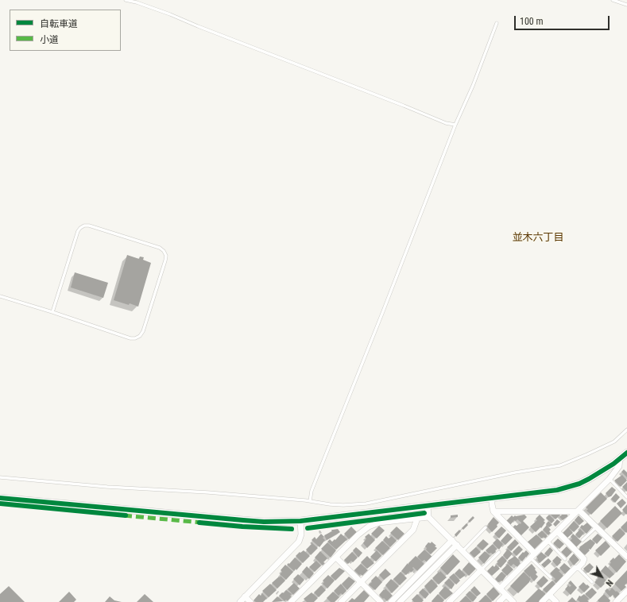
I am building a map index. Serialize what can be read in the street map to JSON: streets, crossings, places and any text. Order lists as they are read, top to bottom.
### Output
{
  "districts": ["並木六丁目"],
  "legend": ["自転車道", "小道"],
  "scale_bar": "100 m",
  "north": "bottom right"
}
